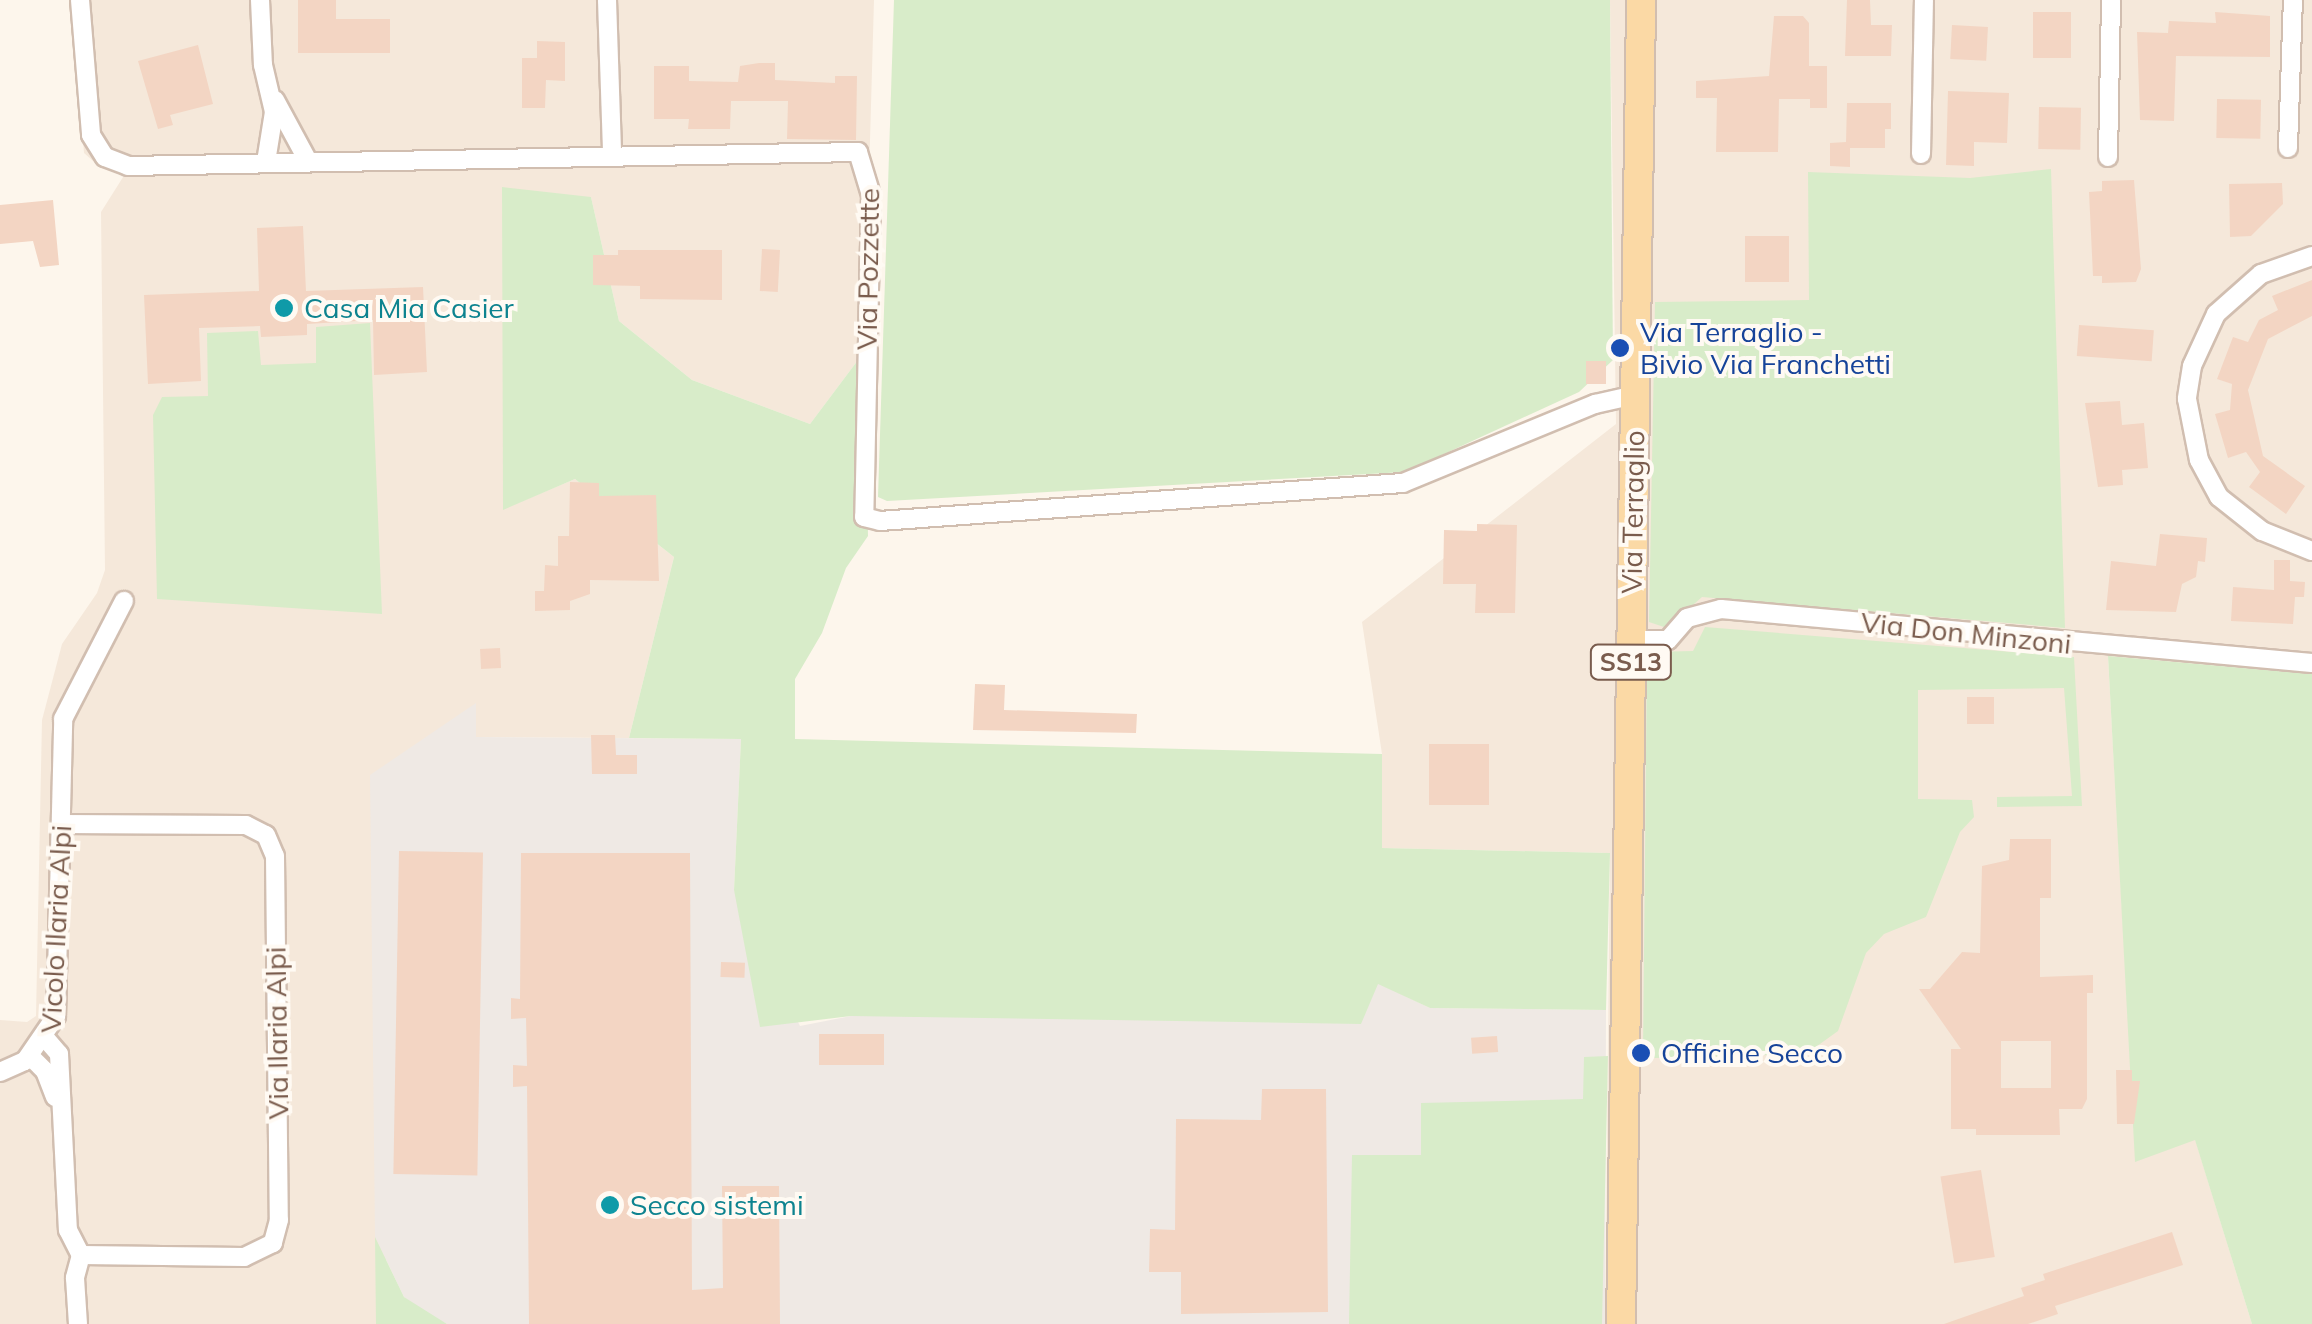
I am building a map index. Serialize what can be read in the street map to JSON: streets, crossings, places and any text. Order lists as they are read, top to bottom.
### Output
{
  "streets": {
    "main road": ["Via Terraglio", "SS13"],
    "street": [
      "Via Pozzette",
      "Via Don Minzoni",
      "Vicolo Ilaria Alpi",
      "Via Ilaria Alpi"
    ]
  },
  "crossings": [
    ["Via Pozzette", "Via Terraglio"],
    ["Via Terraglio", "Via Don Minzoni"],
    ["Vicolo Ilaria Alpi", "Via Ilaria Alpi"]
  ],
  "places": [
    "Casa Mia Casier",
    "Via Terraglio - Bivio Via Franchetti",
    "Officine Secco",
    "Secco sistemi"
  ]
}
